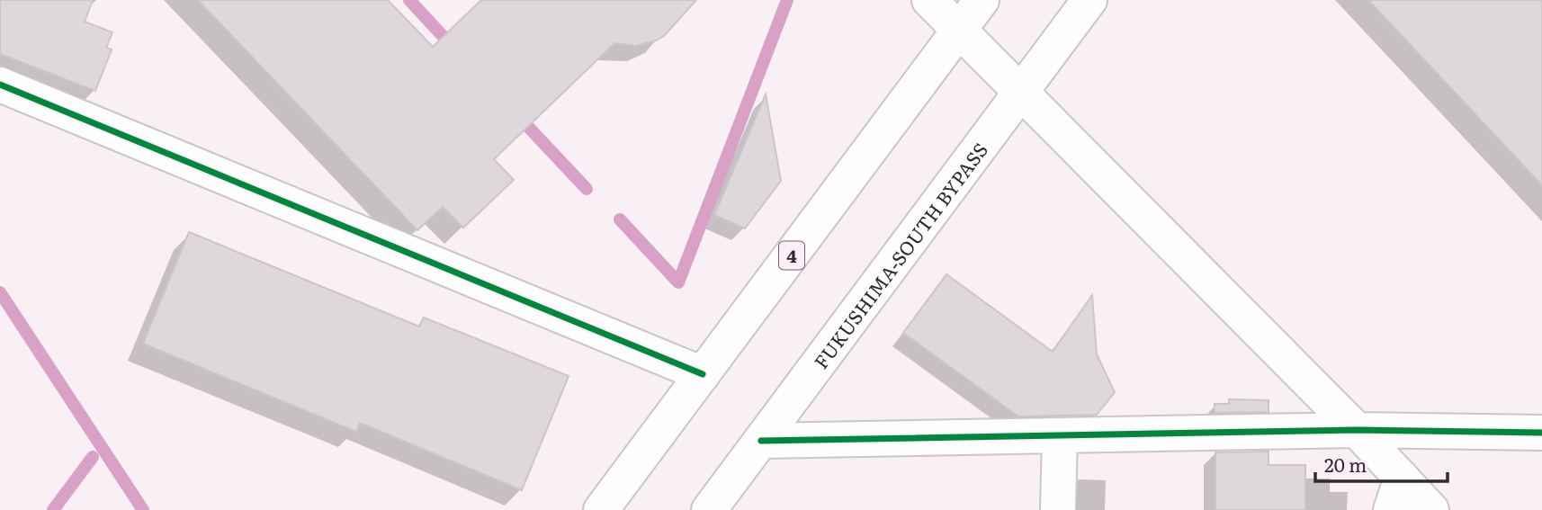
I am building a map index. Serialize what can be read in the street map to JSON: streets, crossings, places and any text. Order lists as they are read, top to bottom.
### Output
{
  "streets": {
    "main road": ["4", "FUKUSHIMA-SOUTH BYPASS"]
  },
  "scale_bar": "20 m"
}
